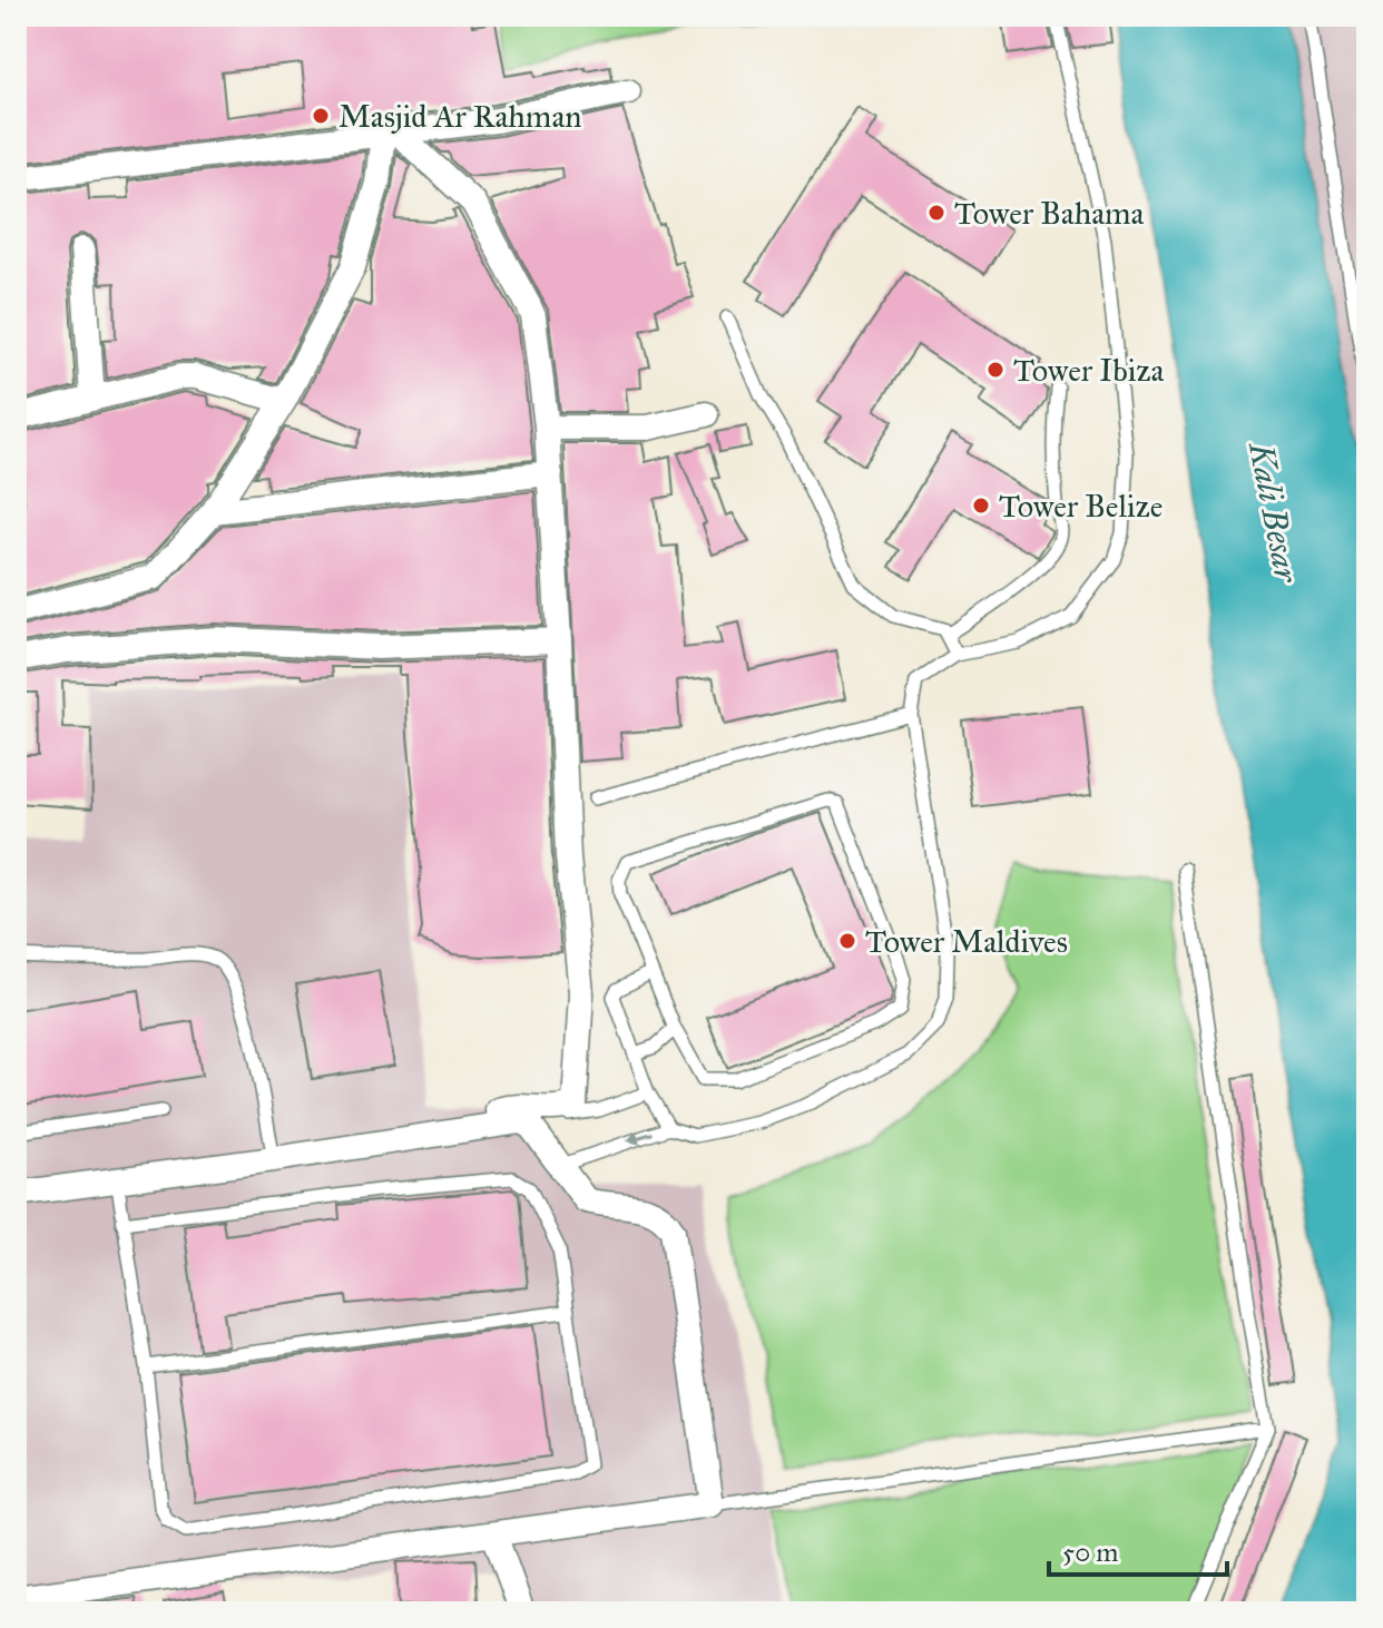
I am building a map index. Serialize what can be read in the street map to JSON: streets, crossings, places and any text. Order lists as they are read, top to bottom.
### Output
{
  "water": ["Kali Besar"],
  "places": [
    "Masjid Ar Rahman",
    "Tower Bahama",
    "Tower Ibiza",
    "Tower Belize",
    "Tower Maldives"
  ],
  "scale_bar": "50 m"
}
